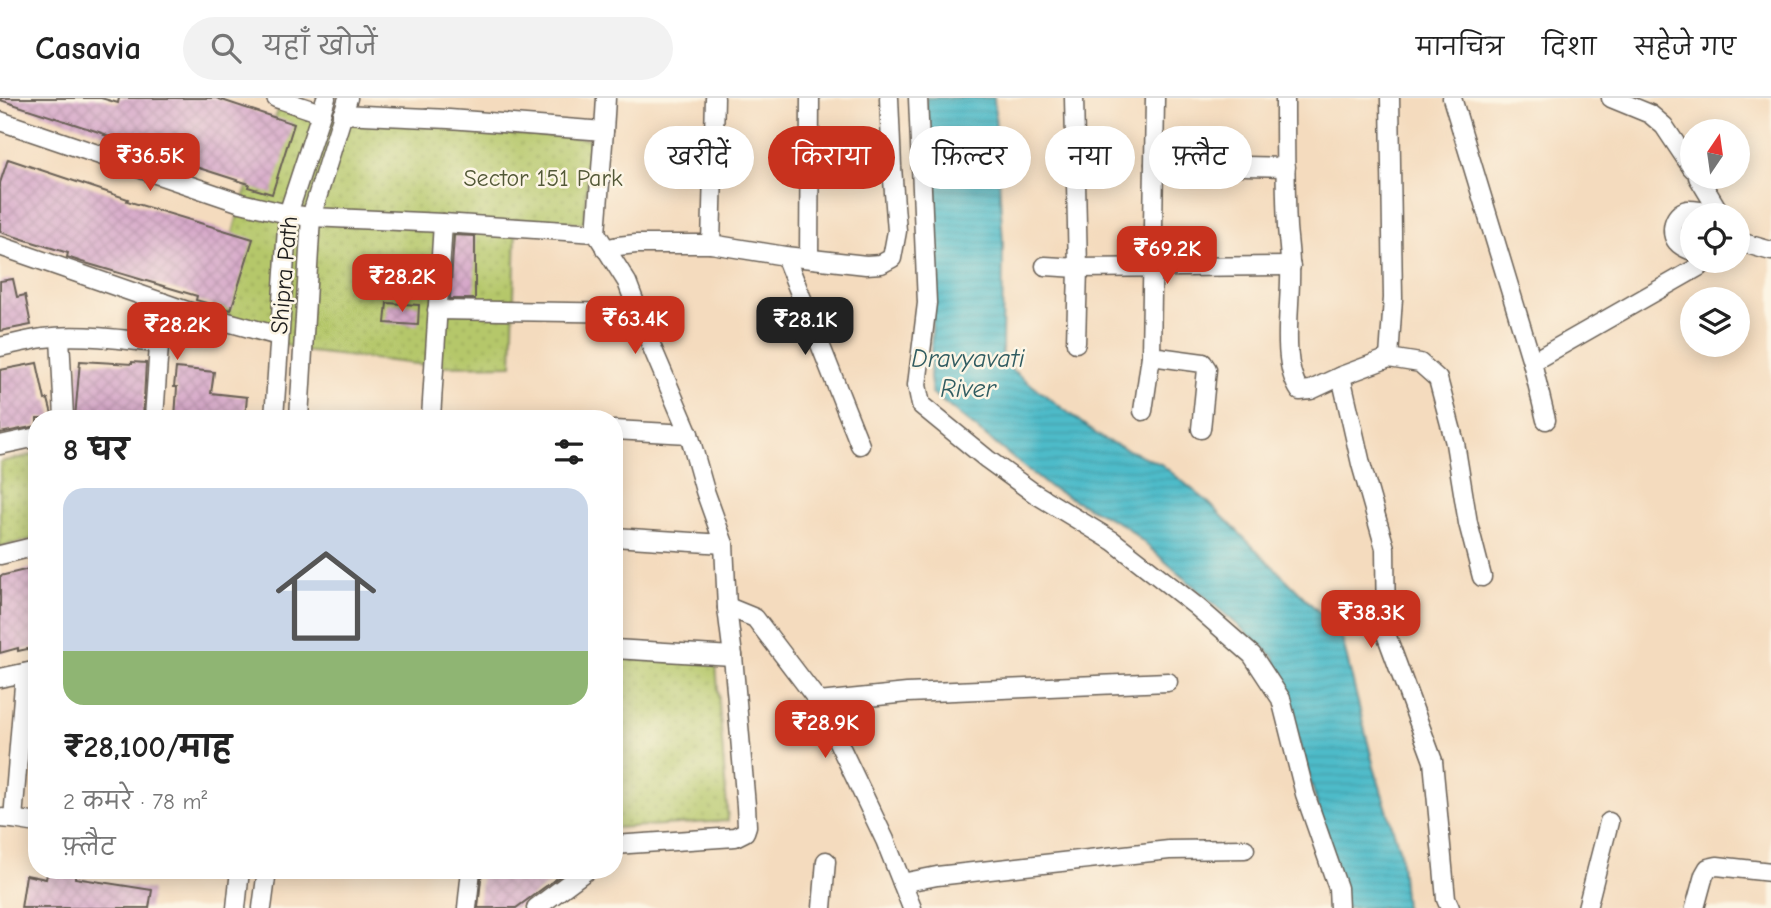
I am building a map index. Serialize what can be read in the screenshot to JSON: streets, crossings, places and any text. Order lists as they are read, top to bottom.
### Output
{
  "streets": {
    "street": ["Shipra Path"]
  },
  "water": ["Dravyavati River"],
  "parks": ["Sector 151 Park"],
  "north": "top",
  "page": {
    "header": "Casavia",
    "search": "यहाँ खोजें",
    "nav": ["मानचित्र", "दिशा", "सहेजे गए"],
    "chip": [
      "खरीदें",
      "किराया",
      "फ़िल्टर",
      "नया",
      "फ़्लैट"
    ],
    "price": [
      "₹36.5K",
      "₹69.2K",
      "₹28.2K",
      "₹63.4K",
      "₹28.1K",
      "₹28.2K",
      "₹38.3K",
      "₹28.9K"
    ],
    "heading": "8 घर",
    "list": [
      {
        "name": "₹28,100/माह",
        "note": "2 कमरे · 78 m² · फ़्लैट"
      }
    ]
  }
}
